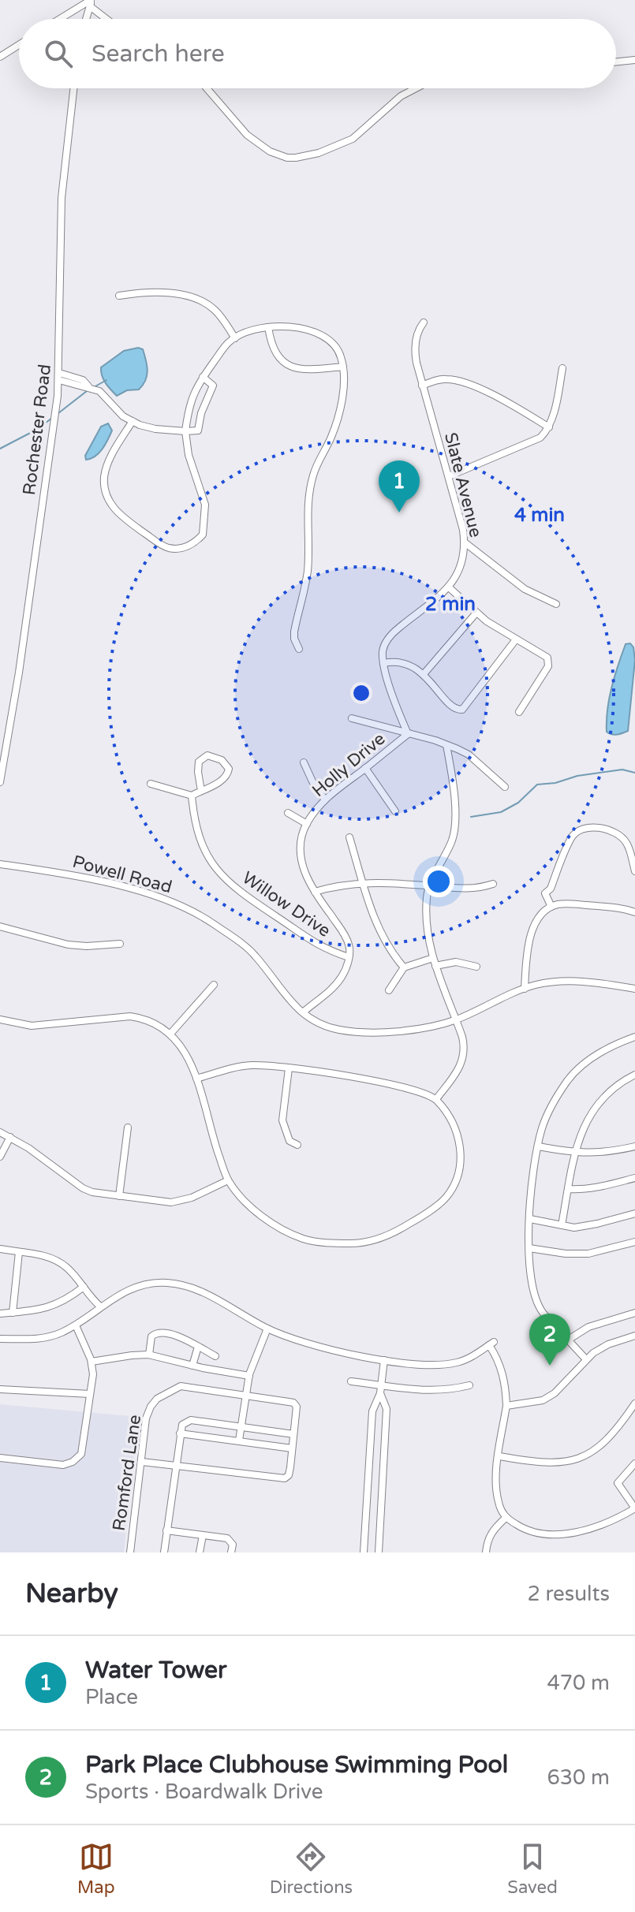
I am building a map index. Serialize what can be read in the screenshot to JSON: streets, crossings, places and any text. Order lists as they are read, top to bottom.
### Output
{
  "streets": {
    "street": [
      "Rochester Road",
      "Slate Avenue",
      "Holly Drive",
      "Powell Road",
      "Willow Drive",
      "Romford Lane"
    ]
  },
  "crossings": [
    ["Slate Avenue", "Holly Drive"],
    ["Holly Drive", "Willow Drive"]
  ],
  "page": {
    "search": "Search here",
    "pins": ["1", "2"],
    "heading": ["Nearby", "2 results"],
    "list": [
      {
        "mark": "1",
        "name": "Water Tower",
        "note": "Place",
        "value": "470 m"
      },
      {
        "mark": "2",
        "name": "Park Place Clubhouse Swimming Pool",
        "note": "Sports · Boardwalk Drive",
        "value": "630 m"
      }
    ],
    "nav": ["Map", "Directions", "Saved"]
  },
  "rings": ["4 min", "2 min"]
}
